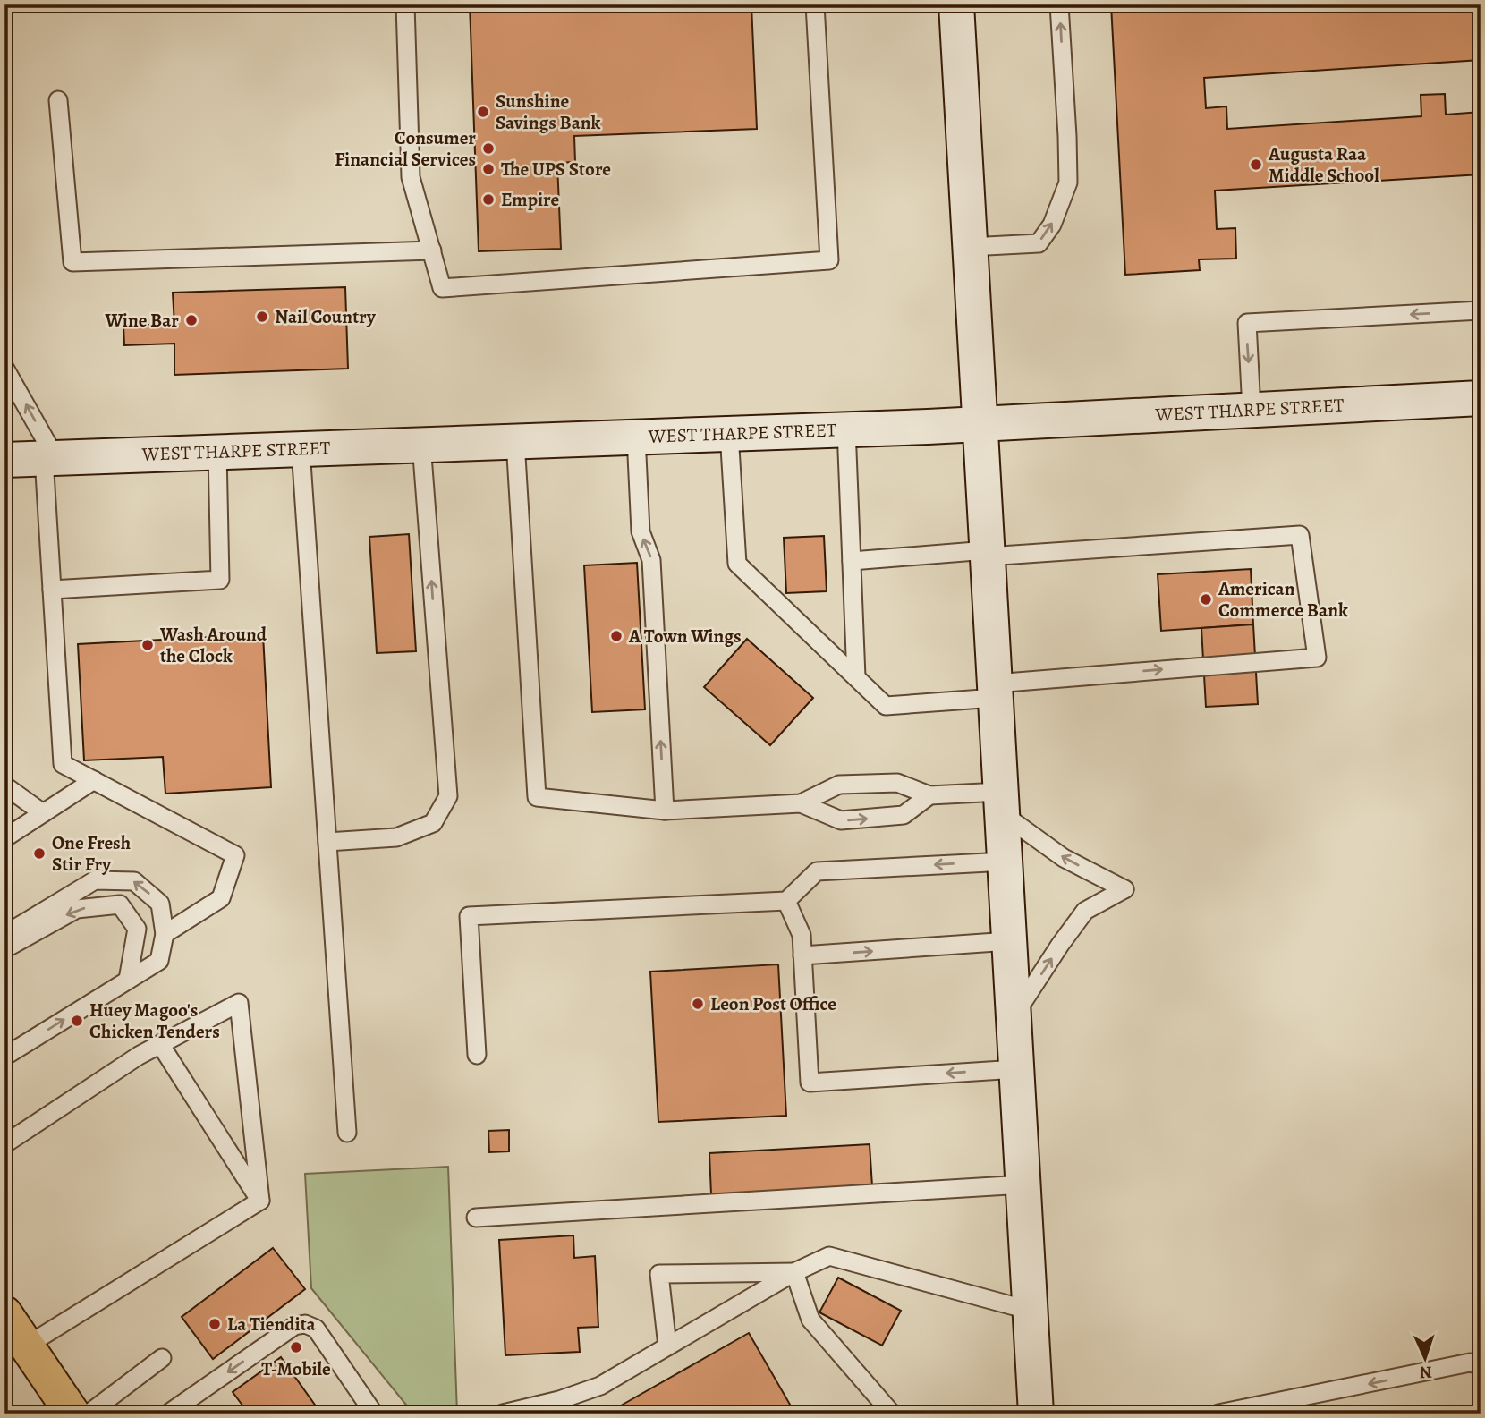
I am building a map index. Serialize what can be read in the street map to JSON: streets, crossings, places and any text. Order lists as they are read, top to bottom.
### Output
{
  "streets": {
    "main road": ["WEST THARPE STREET"]
  },
  "places": [
    "Sunshine Savings Bank",
    "Consumer Financial Services",
    "Augusta Raa Middle School",
    "The UPS Store",
    "Empire",
    "Nail Country",
    "Wine Bar",
    "American Commerce Bank",
    "A Town Wings",
    "Wash Around the Clock",
    "One Fresh Stir Fry",
    "Leon Post Office",
    "Huey Magoo's Chicken Tenders",
    "La Tiendita",
    "T-Mobile"
  ],
  "north": "bottom"
}
